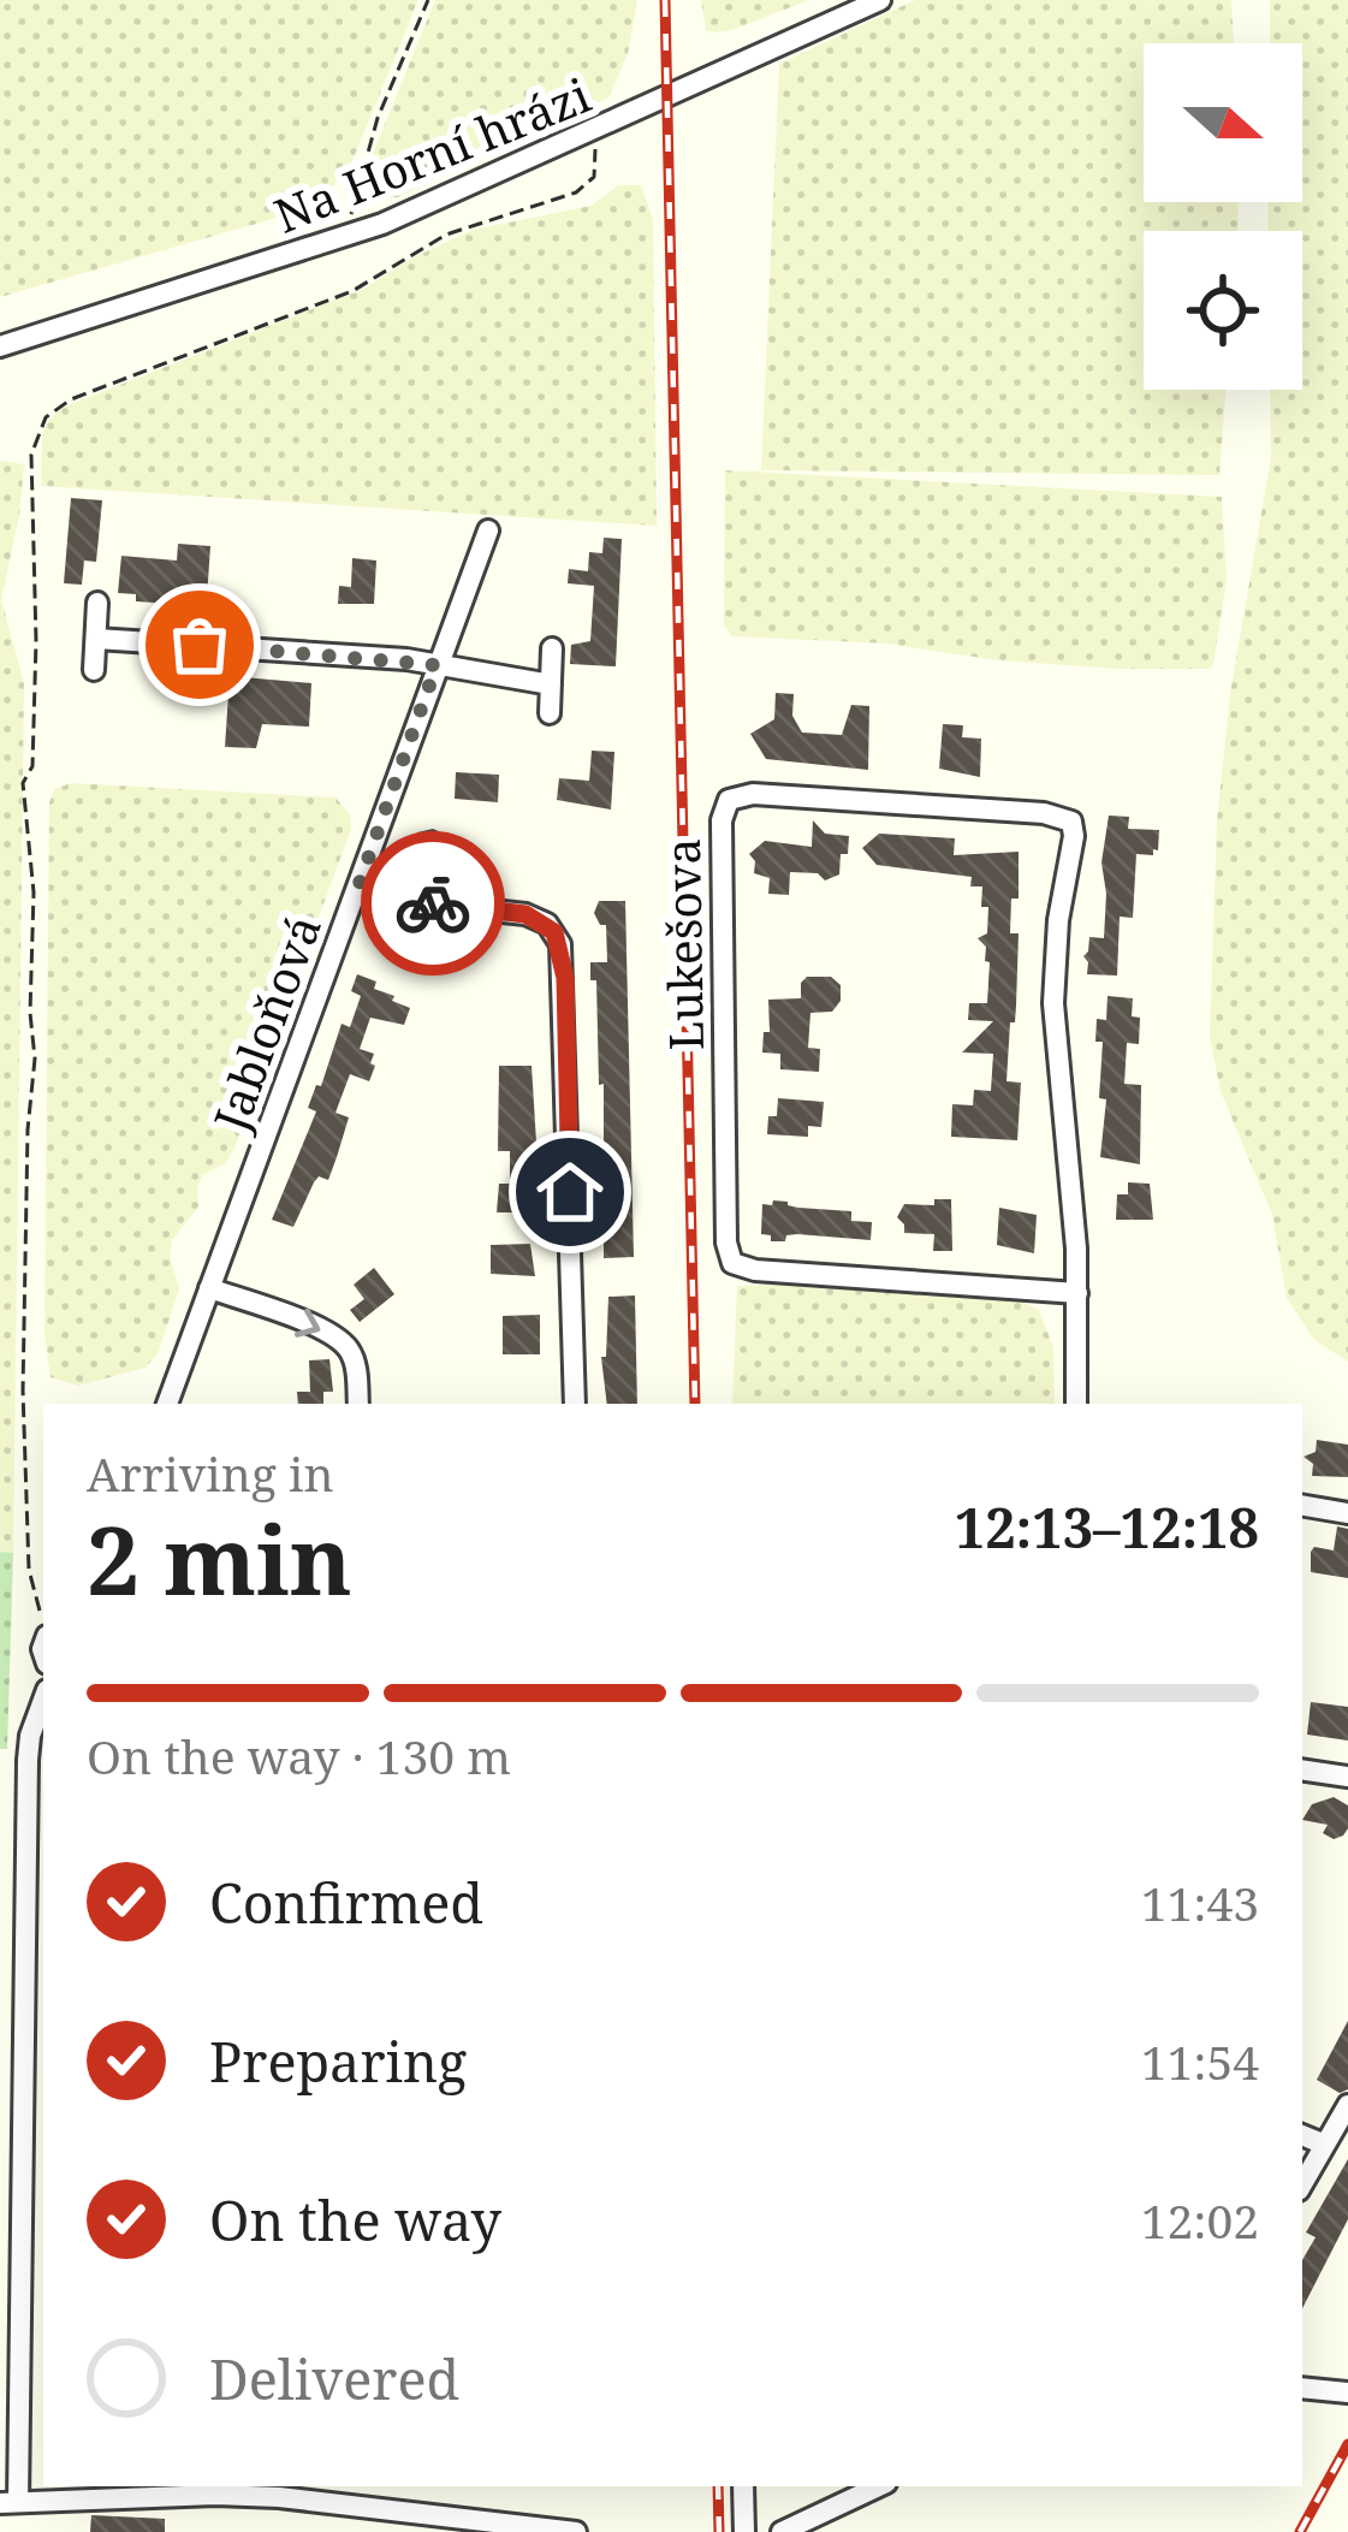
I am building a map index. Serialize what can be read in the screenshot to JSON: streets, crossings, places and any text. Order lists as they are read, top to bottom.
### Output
{
  "streets": {
    "street": ["Na Horní hrázi", "Lukešova", "Jabloňová"]
  },
  "north": "right",
  "page": {
    "heading": ["2 min", "Arriving in", "12:13–12:18"],
    "bar": "On the way · 130 m",
    "list": [
      ["Confirmed", "11:43"],
      ["Preparing", "11:54"],
      ["On the way", "12:02"],
      "Delivered"
    ]
  }
}
